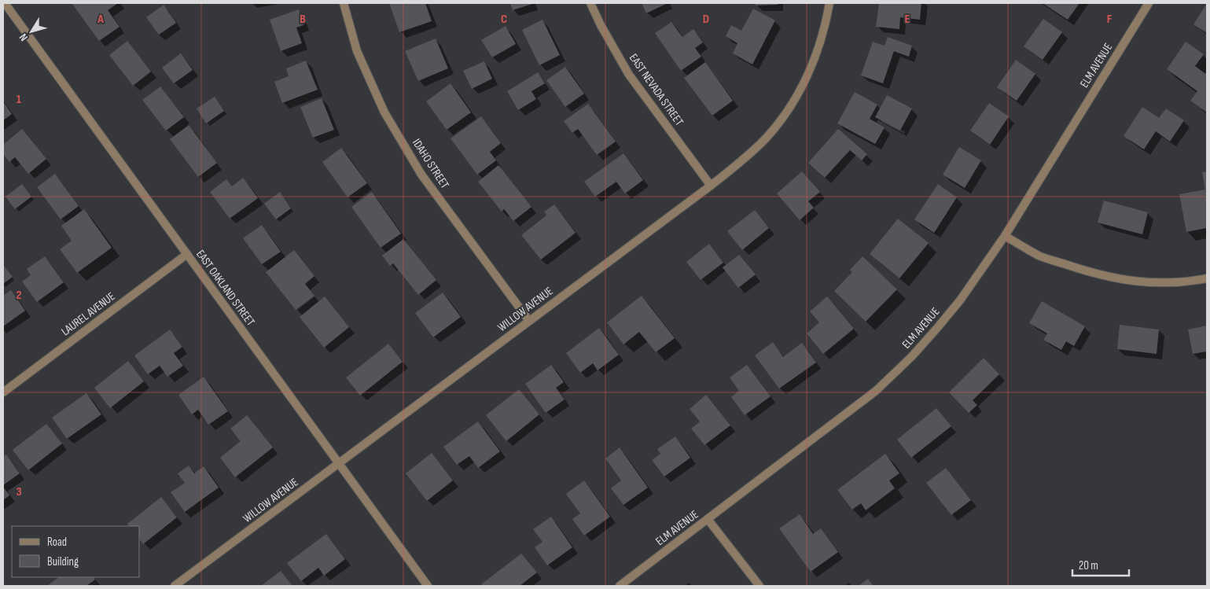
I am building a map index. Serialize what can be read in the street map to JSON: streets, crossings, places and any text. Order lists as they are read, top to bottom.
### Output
{
  "streets": {
    "street": [
      "ELM AVENUE",
      "EAST NEVADA STREET",
      "IDAHO STREET",
      "EAST OAKLAND STREET",
      "WILLOW AVENUE",
      "LAUREL AVENUE"
    ]
  },
  "crossings": [
    ["EAST NEVADA STREET", "WILLOW AVENUE"],
    ["IDAHO STREET", "WILLOW AVENUE"],
    ["EAST OAKLAND STREET", "WILLOW AVENUE"],
    ["EAST OAKLAND STREET", "LAUREL AVENUE"]
  ],
  "legend": ["Road", "Building"],
  "scale_bar": "20 m",
  "north": "bottom left",
  "grid": {
    "columns": [
      "A",
      "B",
      "C",
      "D",
      "E",
      "F"
    ],
    "rows": ["1", "2", "3"]
  }
}
